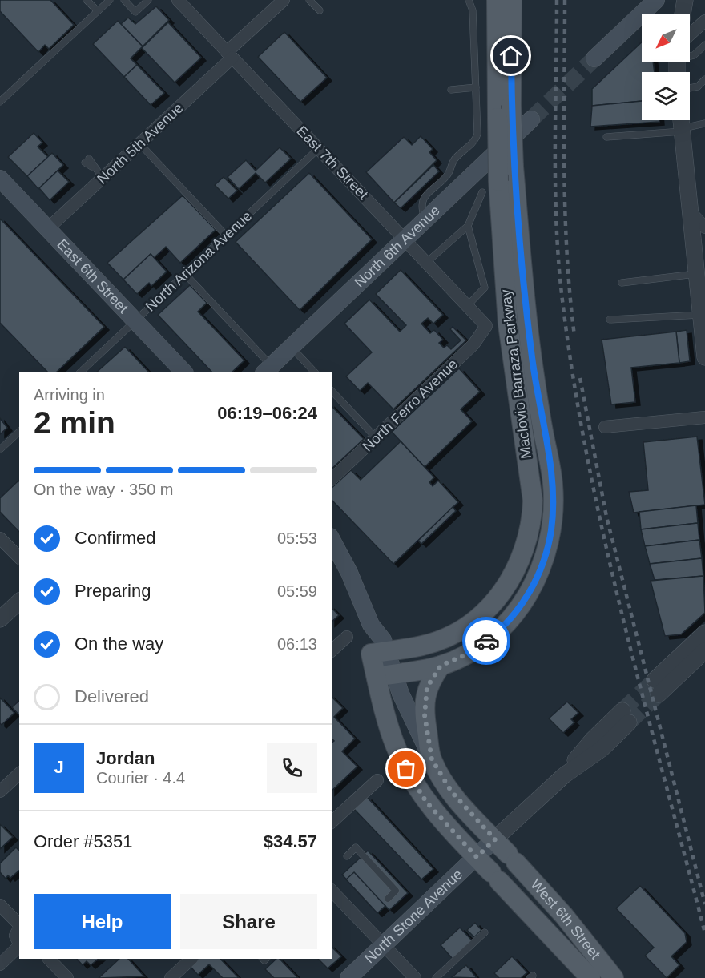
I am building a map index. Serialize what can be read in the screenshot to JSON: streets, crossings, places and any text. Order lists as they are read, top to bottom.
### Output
{
  "streets": {
    "main road": [
      "North 6th Avenue",
      "East 6th Street",
      "Maclovio Barraza Parkway",
      "North Stone Avenue",
      "West 6th Street"
    ],
    "street": ["North 5th Avenue", "East 7th Street", "North Ferro Avenue"],
    "lane": ["North Arizona Avenue"]
  },
  "crossings": [
    ["North 5th Avenue", "East 7th Street"],
    ["North 5th Avenue", "East 6th Street"],
    ["East 7th Street", "North 6th Avenue"],
    ["East 7th Street", "North Arizona Avenue"],
    ["East 7th Street", "North Ferro Avenue"],
    ["North Arizona Avenue", "East 6th Street"],
    ["North Stone Avenue", "West 6th Street"]
  ],
  "north": "bottom left",
  "page": {
    "heading": ["2 min", "Arriving in", "06:19–06:24"],
    "panel": [
      "Jordan",
      "Courier · 4.4",
      "Order #5351",
      "$34.57"
    ],
    "bar": "On the way · 350 m",
    "list": [
      ["Confirmed", "05:53"],
      ["Preparing", "05:59"],
      ["On the way", "06:13"],
      "Delivered"
    ],
    "round": "J",
    "buttons": ["Help", "Share"]
  }
}
